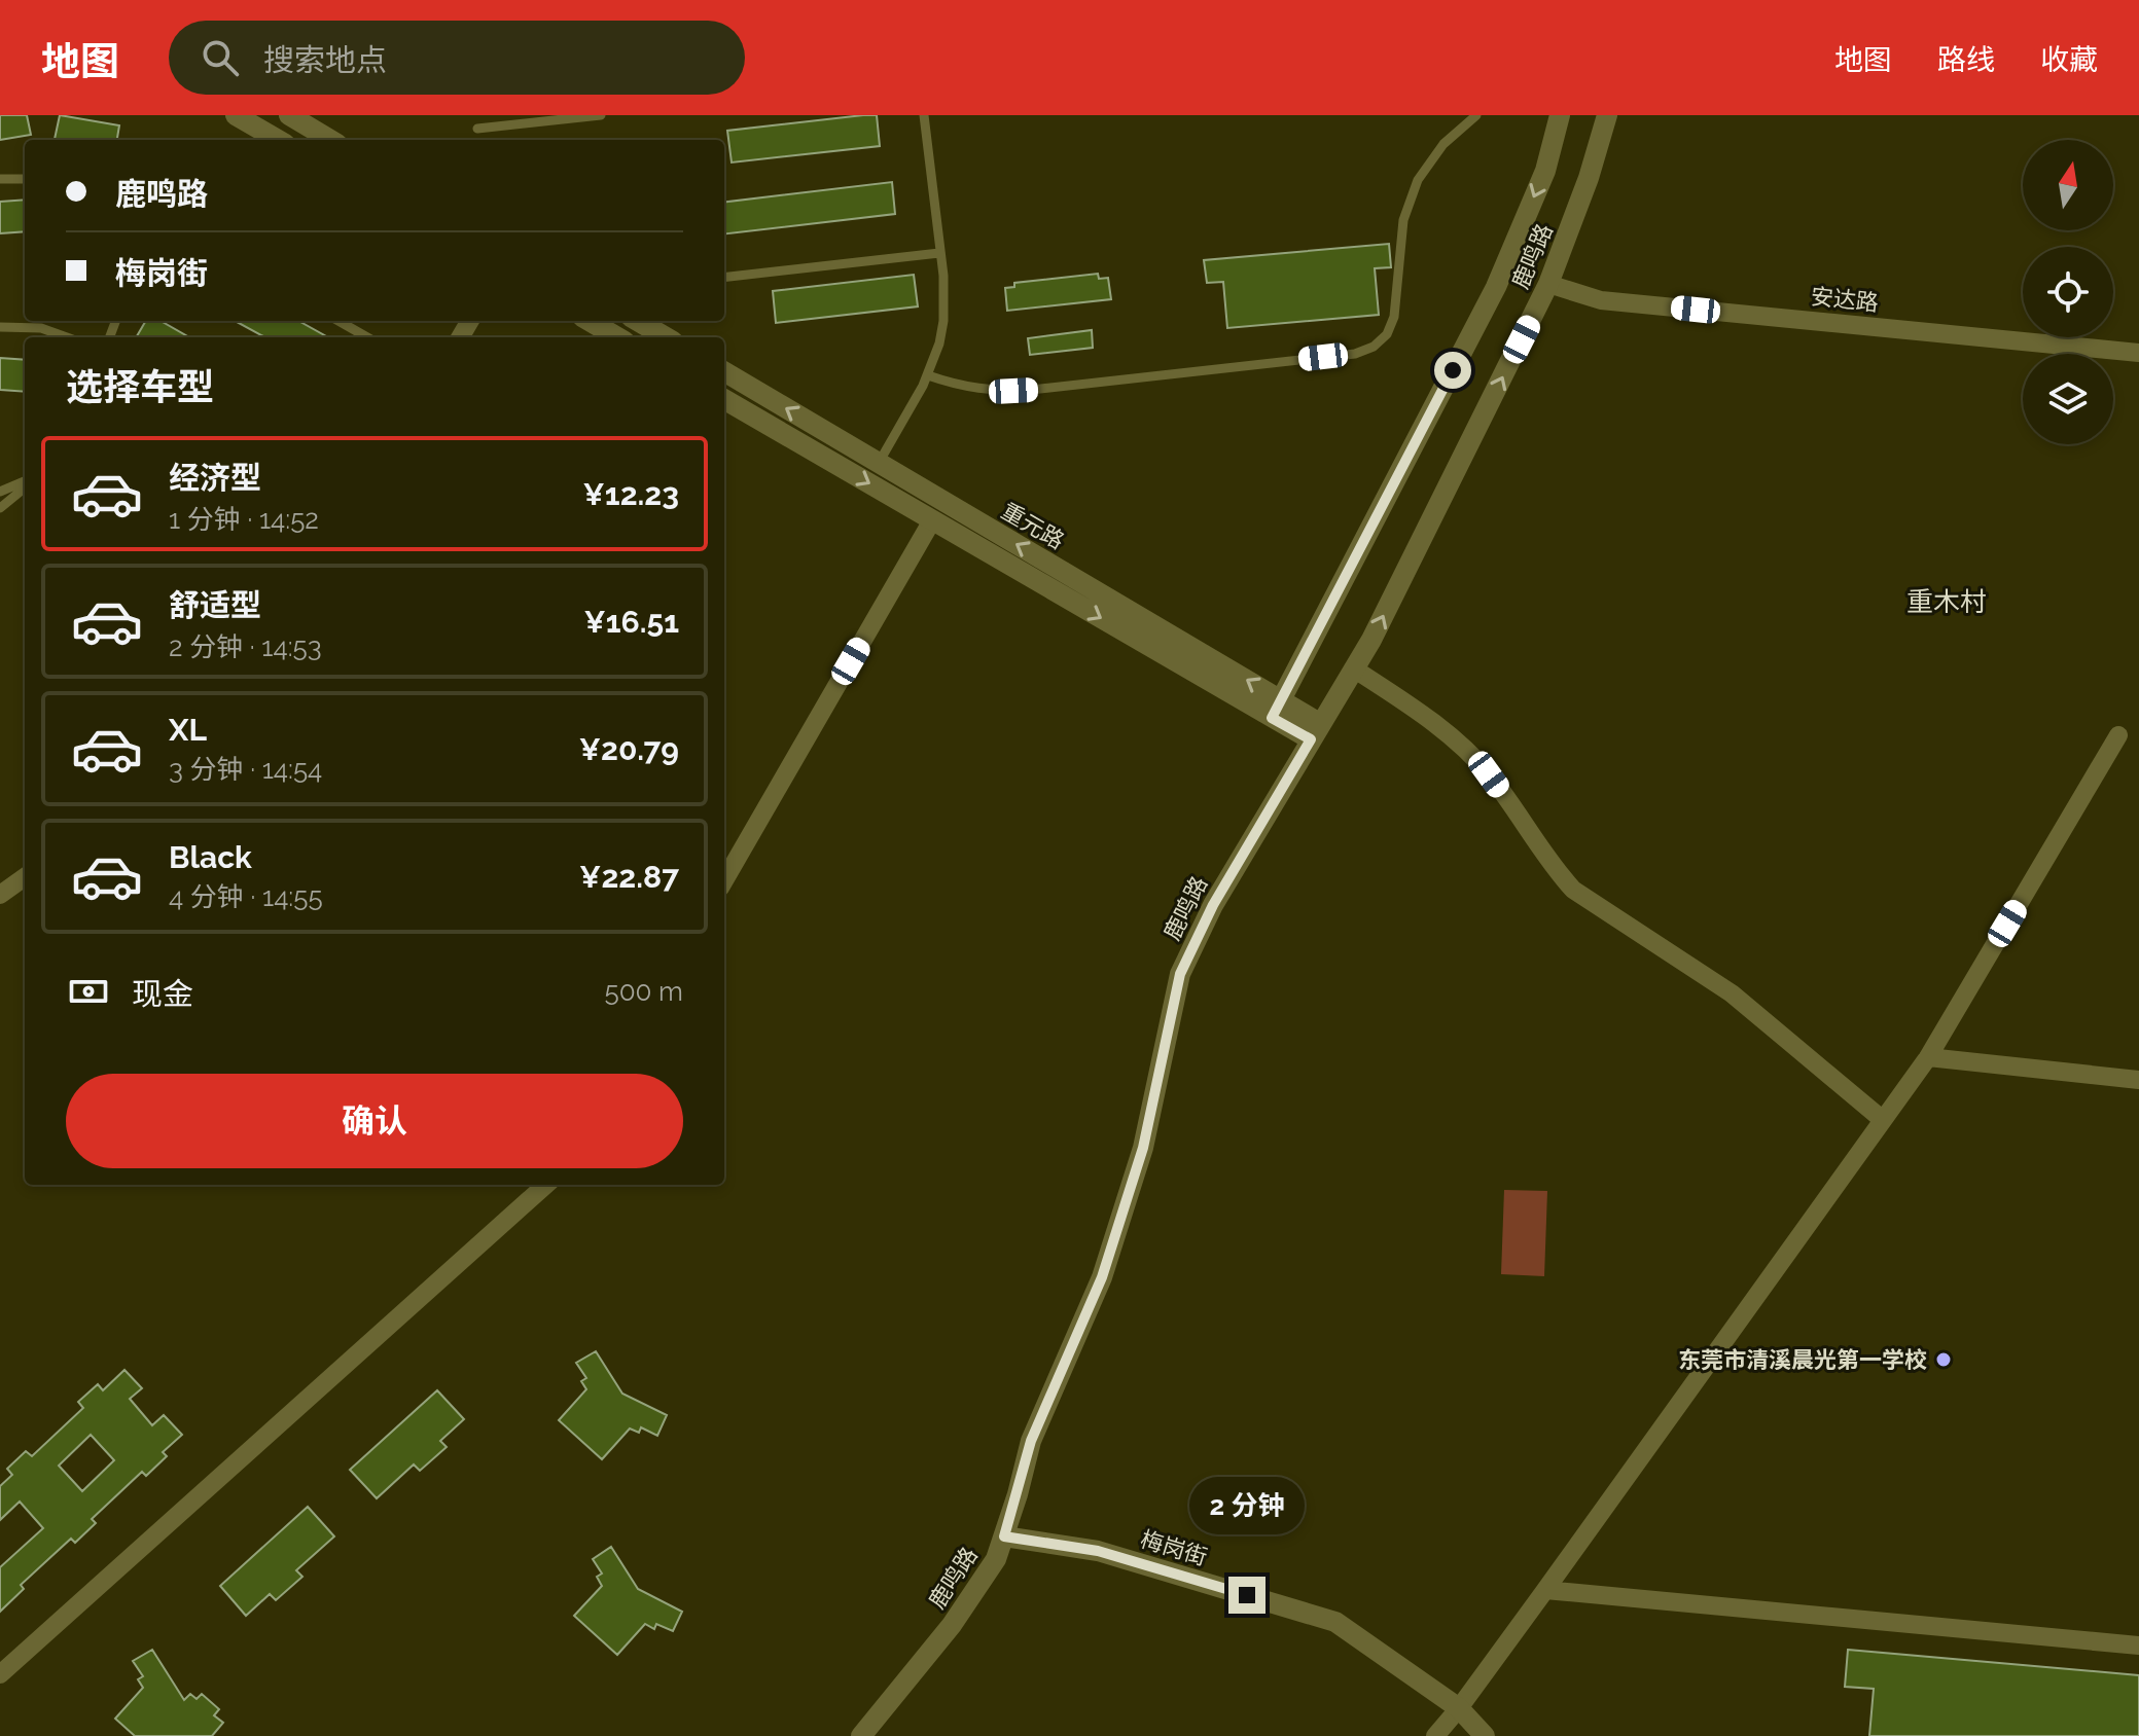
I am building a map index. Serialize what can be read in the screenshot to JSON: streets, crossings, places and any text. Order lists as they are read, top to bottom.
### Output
{
  "streets": {
    "street": [
      "鹿鸣路",
      "安达路",
      "重元路",
      "梅岗街"
    ]
  },
  "crossings": [
    ["鹿鸣路", "安达路"],
    ["鹿鸣路", "重元路"],
    ["鹿鸣路", "梅岗街"]
  ],
  "districts": ["重木村"],
  "places": ["东莞市清溪晨光第一学校"],
  "north": "top",
  "page": {
    "header": "地图",
    "search": "搜索地点",
    "nav": ["地图", "路线", "收藏"],
    "banner": ["鹿鸣路", "梅岗街"],
    "heading": "选择车型",
    "list": [
      {
        "name": "经济型",
        "note": "1 分钟 · 14:52",
        "value": "¥12.23"
      },
      {
        "name": "舒适型",
        "note": "2 分钟 · 14:53",
        "value": "¥16.51"
      },
      {
        "name": "XL",
        "note": "3 分钟 · 14:54",
        "value": "¥20.79"
      },
      {
        "name": "Black",
        "note": "4 分钟 · 14:55",
        "value": "¥22.87"
      }
    ],
    "pay": ["现金", "500 m"],
    "buttons": "确认",
    "bubble": "2 分钟"
  }
}
